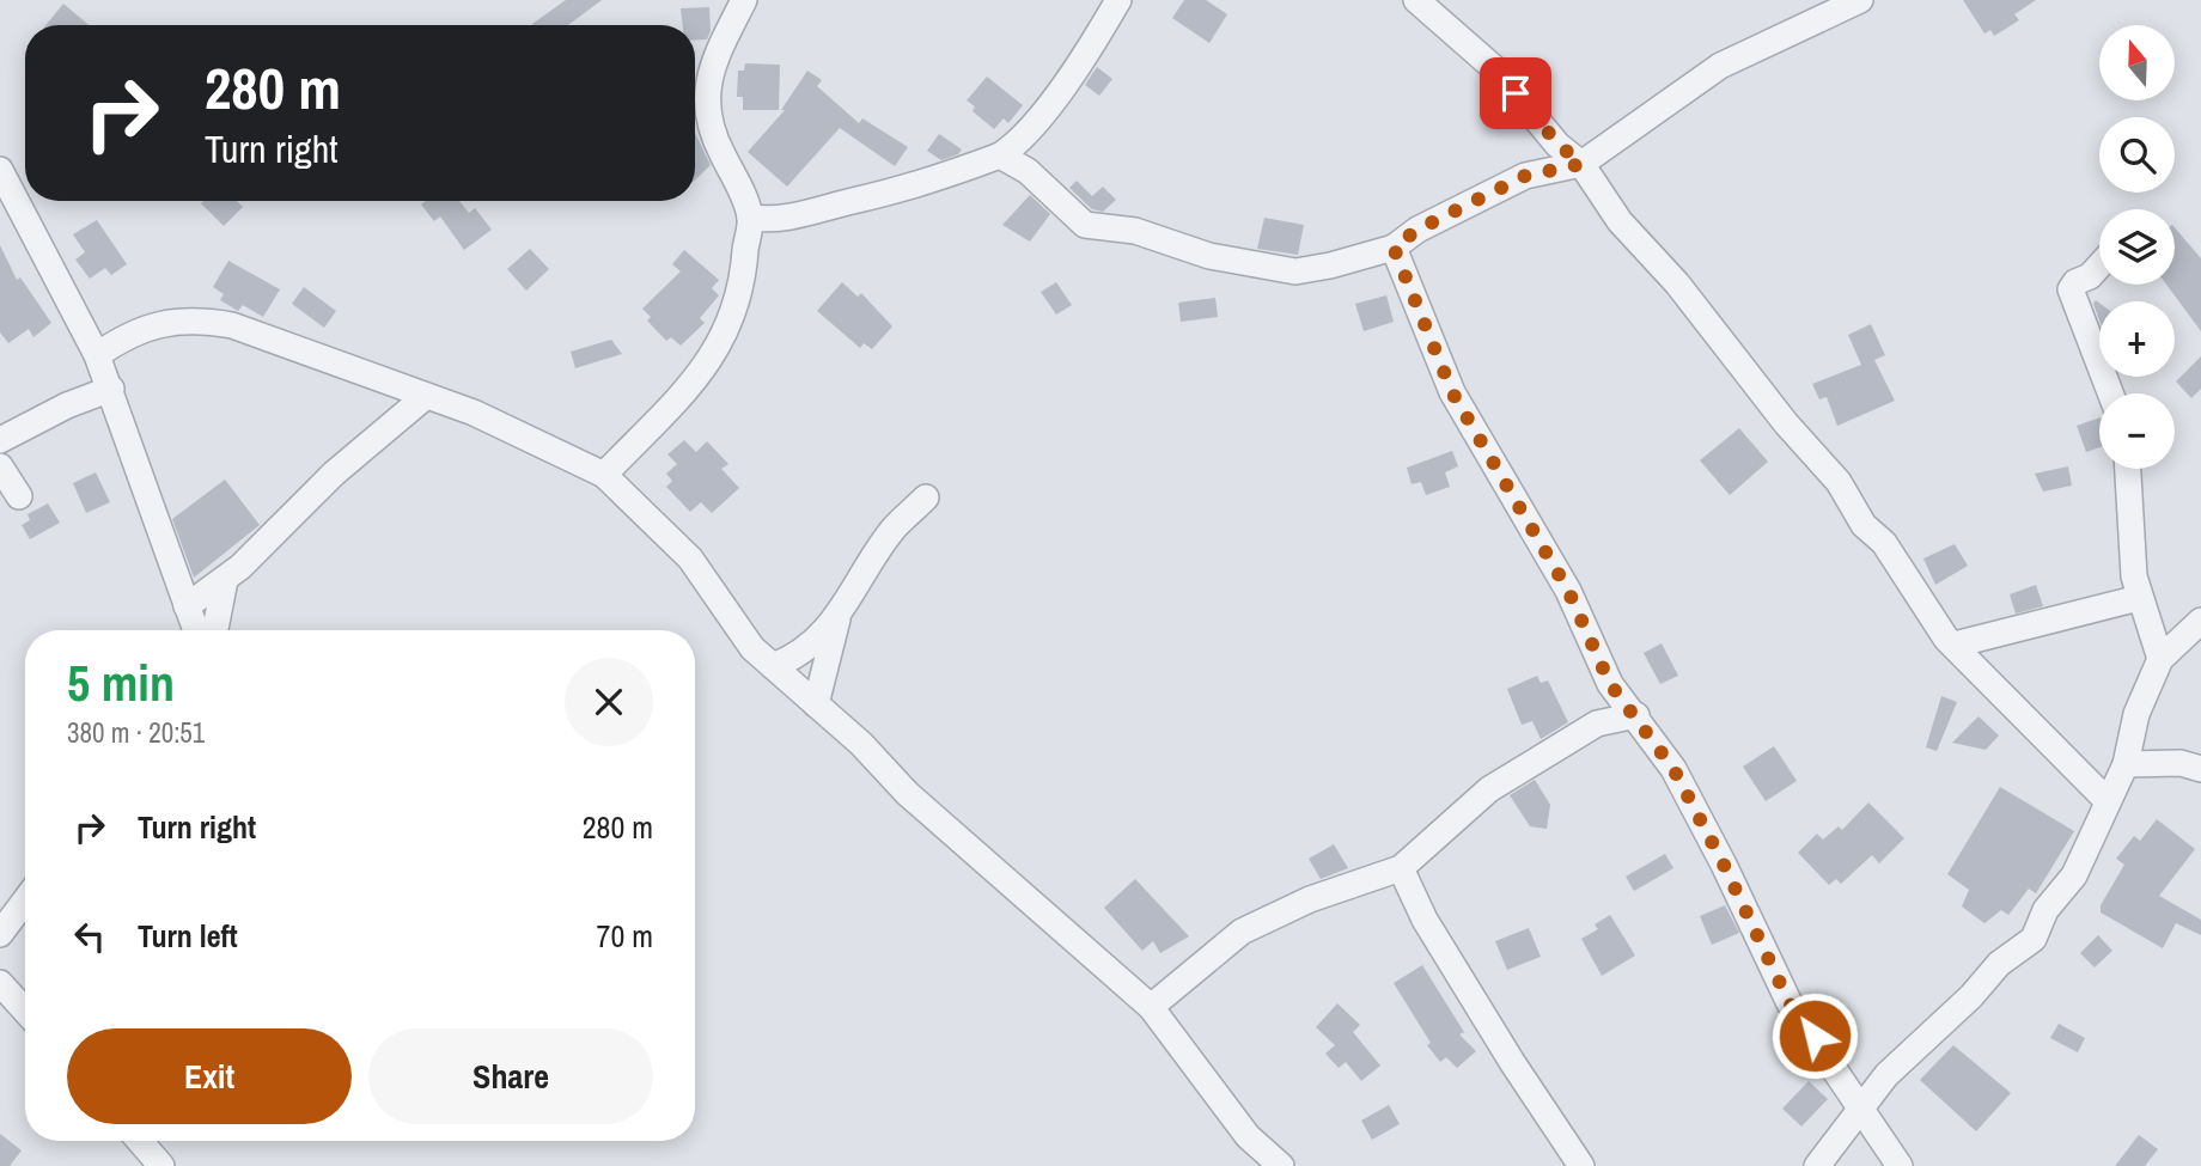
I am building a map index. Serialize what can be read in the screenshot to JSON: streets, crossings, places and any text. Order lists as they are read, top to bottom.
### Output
{
  "north": "top",
  "page": {
    "map_buttons": ["+", "−"],
    "turn": ["280 m", "Turn right"],
    "heading": ["5 min", "380 m · 20:51"],
    "list": [
      {
        "name": "Turn right",
        "value": "280 m"
      },
      {
        "name": "Turn left",
        "value": "70 m"
      }
    ],
    "buttons": ["Exit", "Share"]
  }
}
